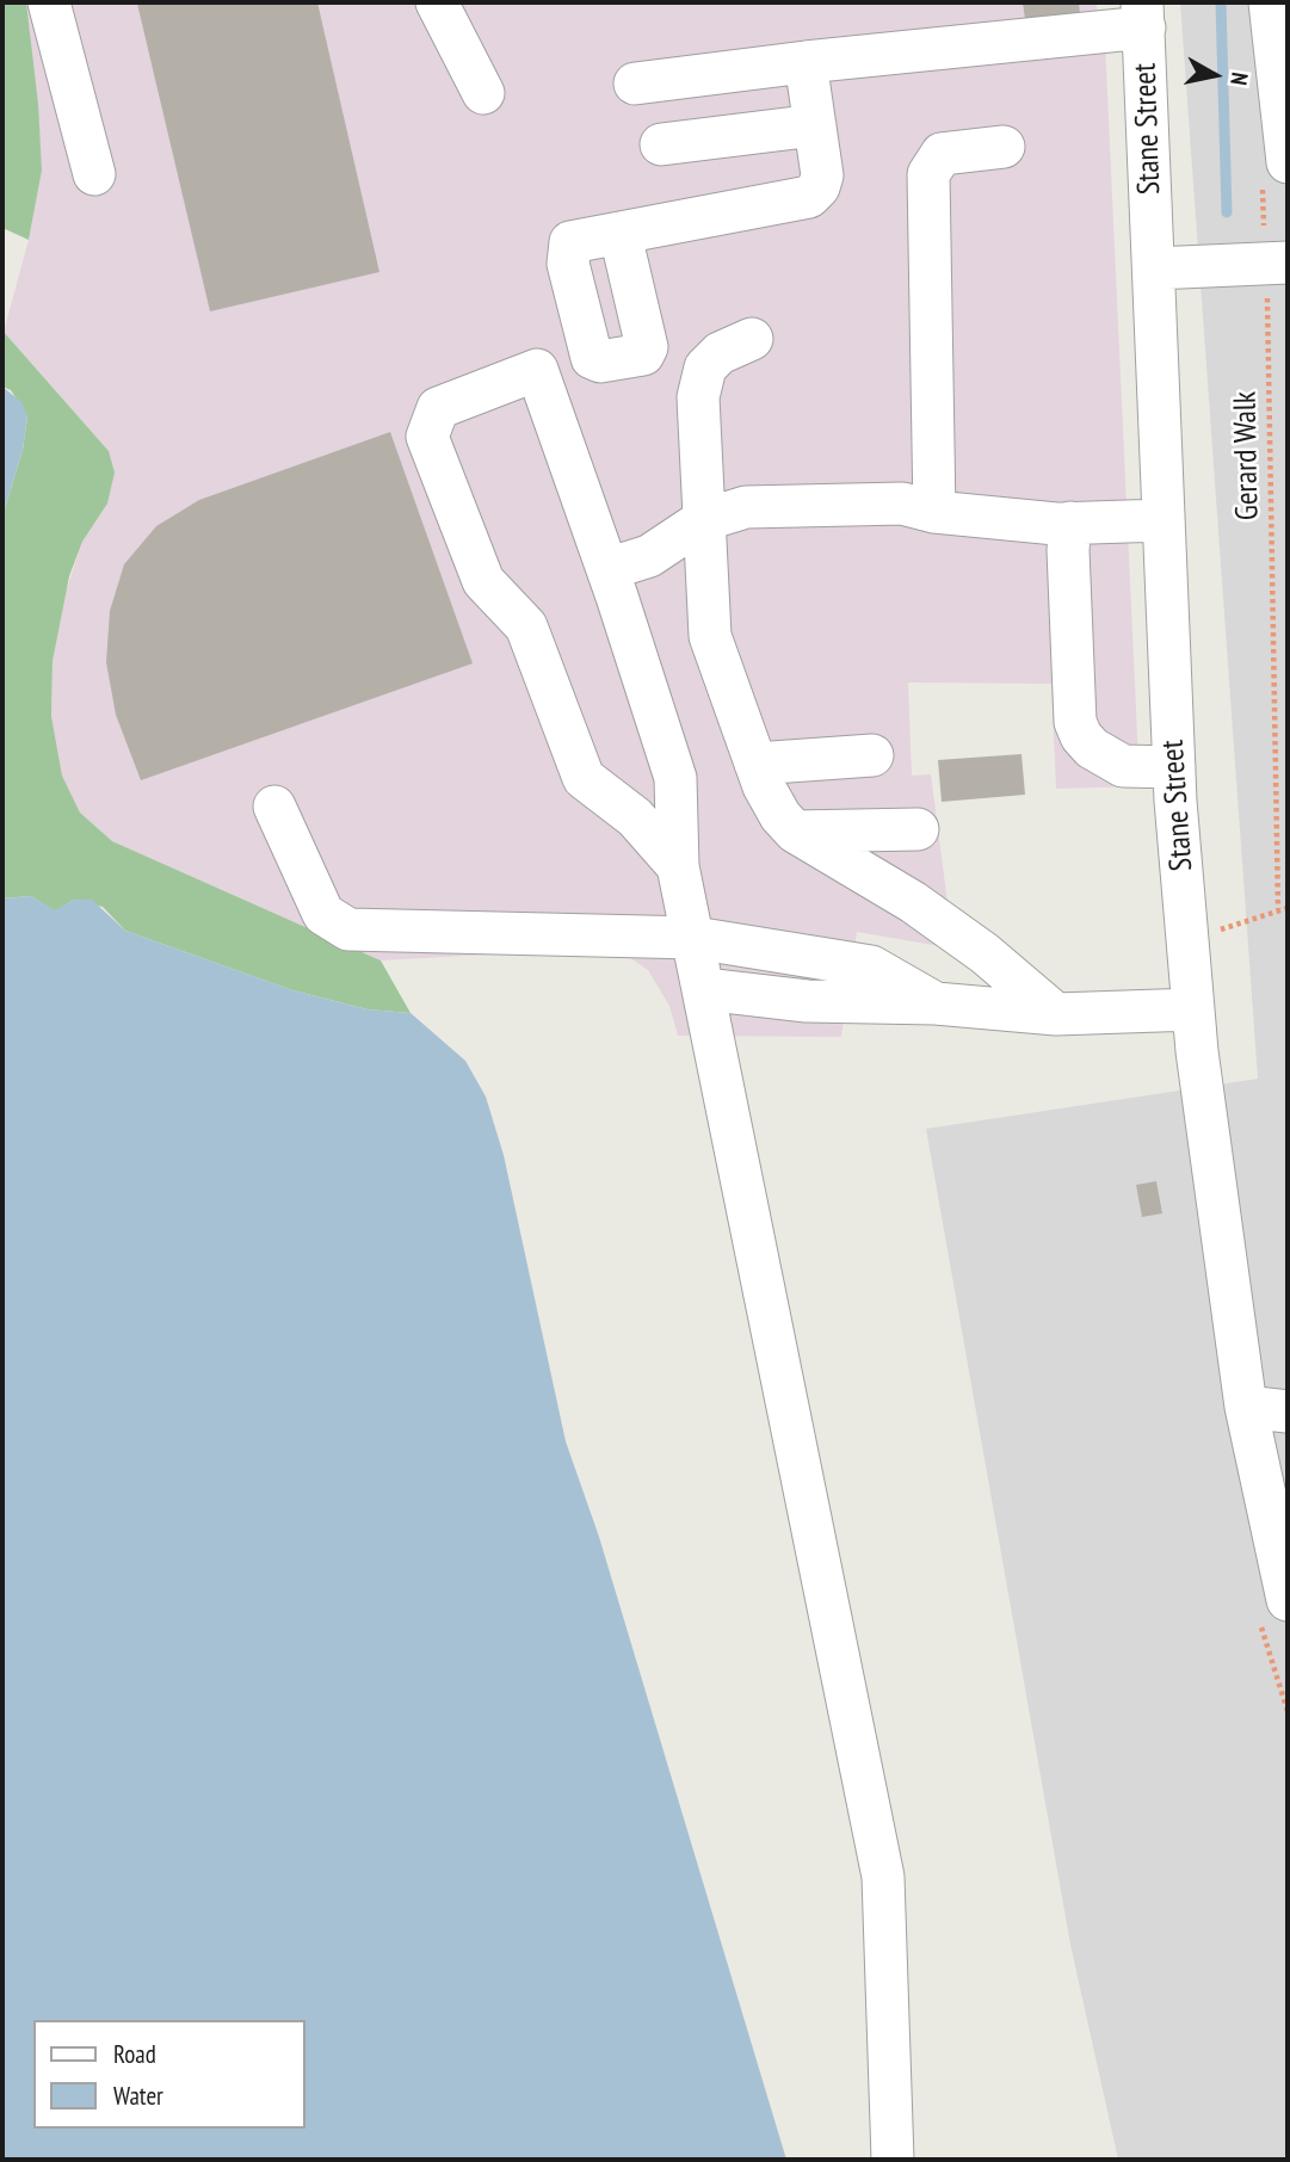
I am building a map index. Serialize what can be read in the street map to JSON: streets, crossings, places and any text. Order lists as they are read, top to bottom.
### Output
{
  "streets": {
    "street": ["Stane Street"],
    "path": ["Gerard Walk"]
  },
  "legend": ["Road", "Water"],
  "north": "right"
}
